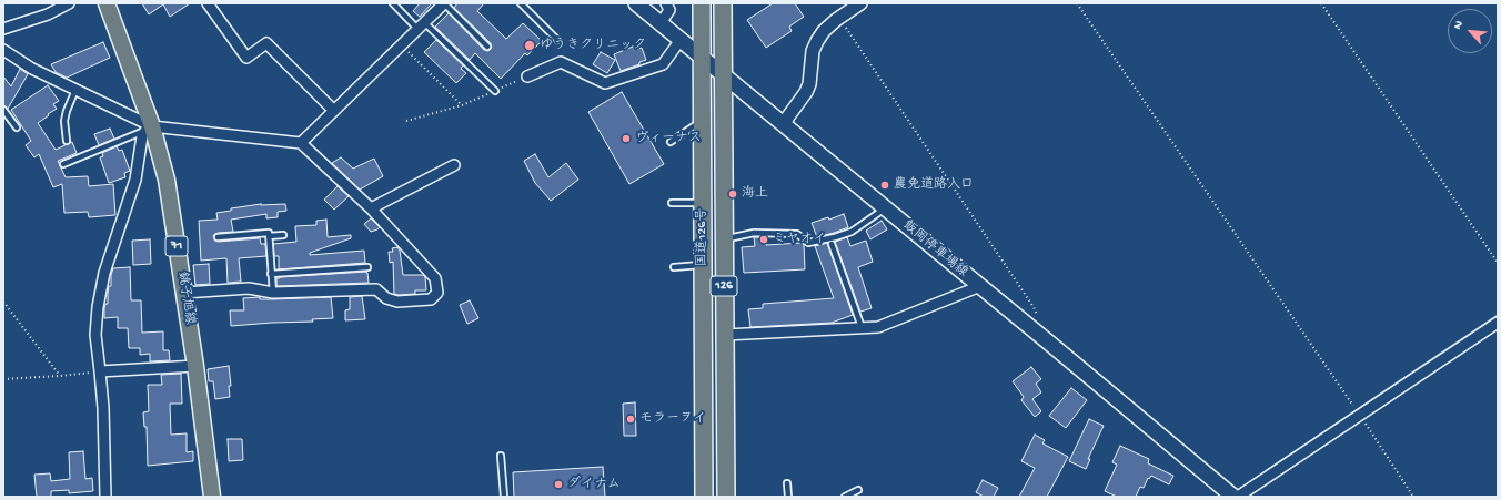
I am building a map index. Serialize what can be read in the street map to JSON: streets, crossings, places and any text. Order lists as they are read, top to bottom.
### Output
{
  "streets": {
    "highway": ["国道126号", "126"],
    "main road": ["71", "飯岡停車場線", "銚子旭線"]
  },
  "crossings": [
    ["国道126号", "飯岡停車場線"],
    ["国道126号", "126"],
    ["飯岡停車場線", "126"]
  ],
  "places": [
    "ゆうきクリニック",
    "ヴィーナス",
    "農免道路入口",
    "海上",
    "ミヤオイ",
    "モラーヲイ",
    "ダイナム"
  ],
  "north": "top left"
}
